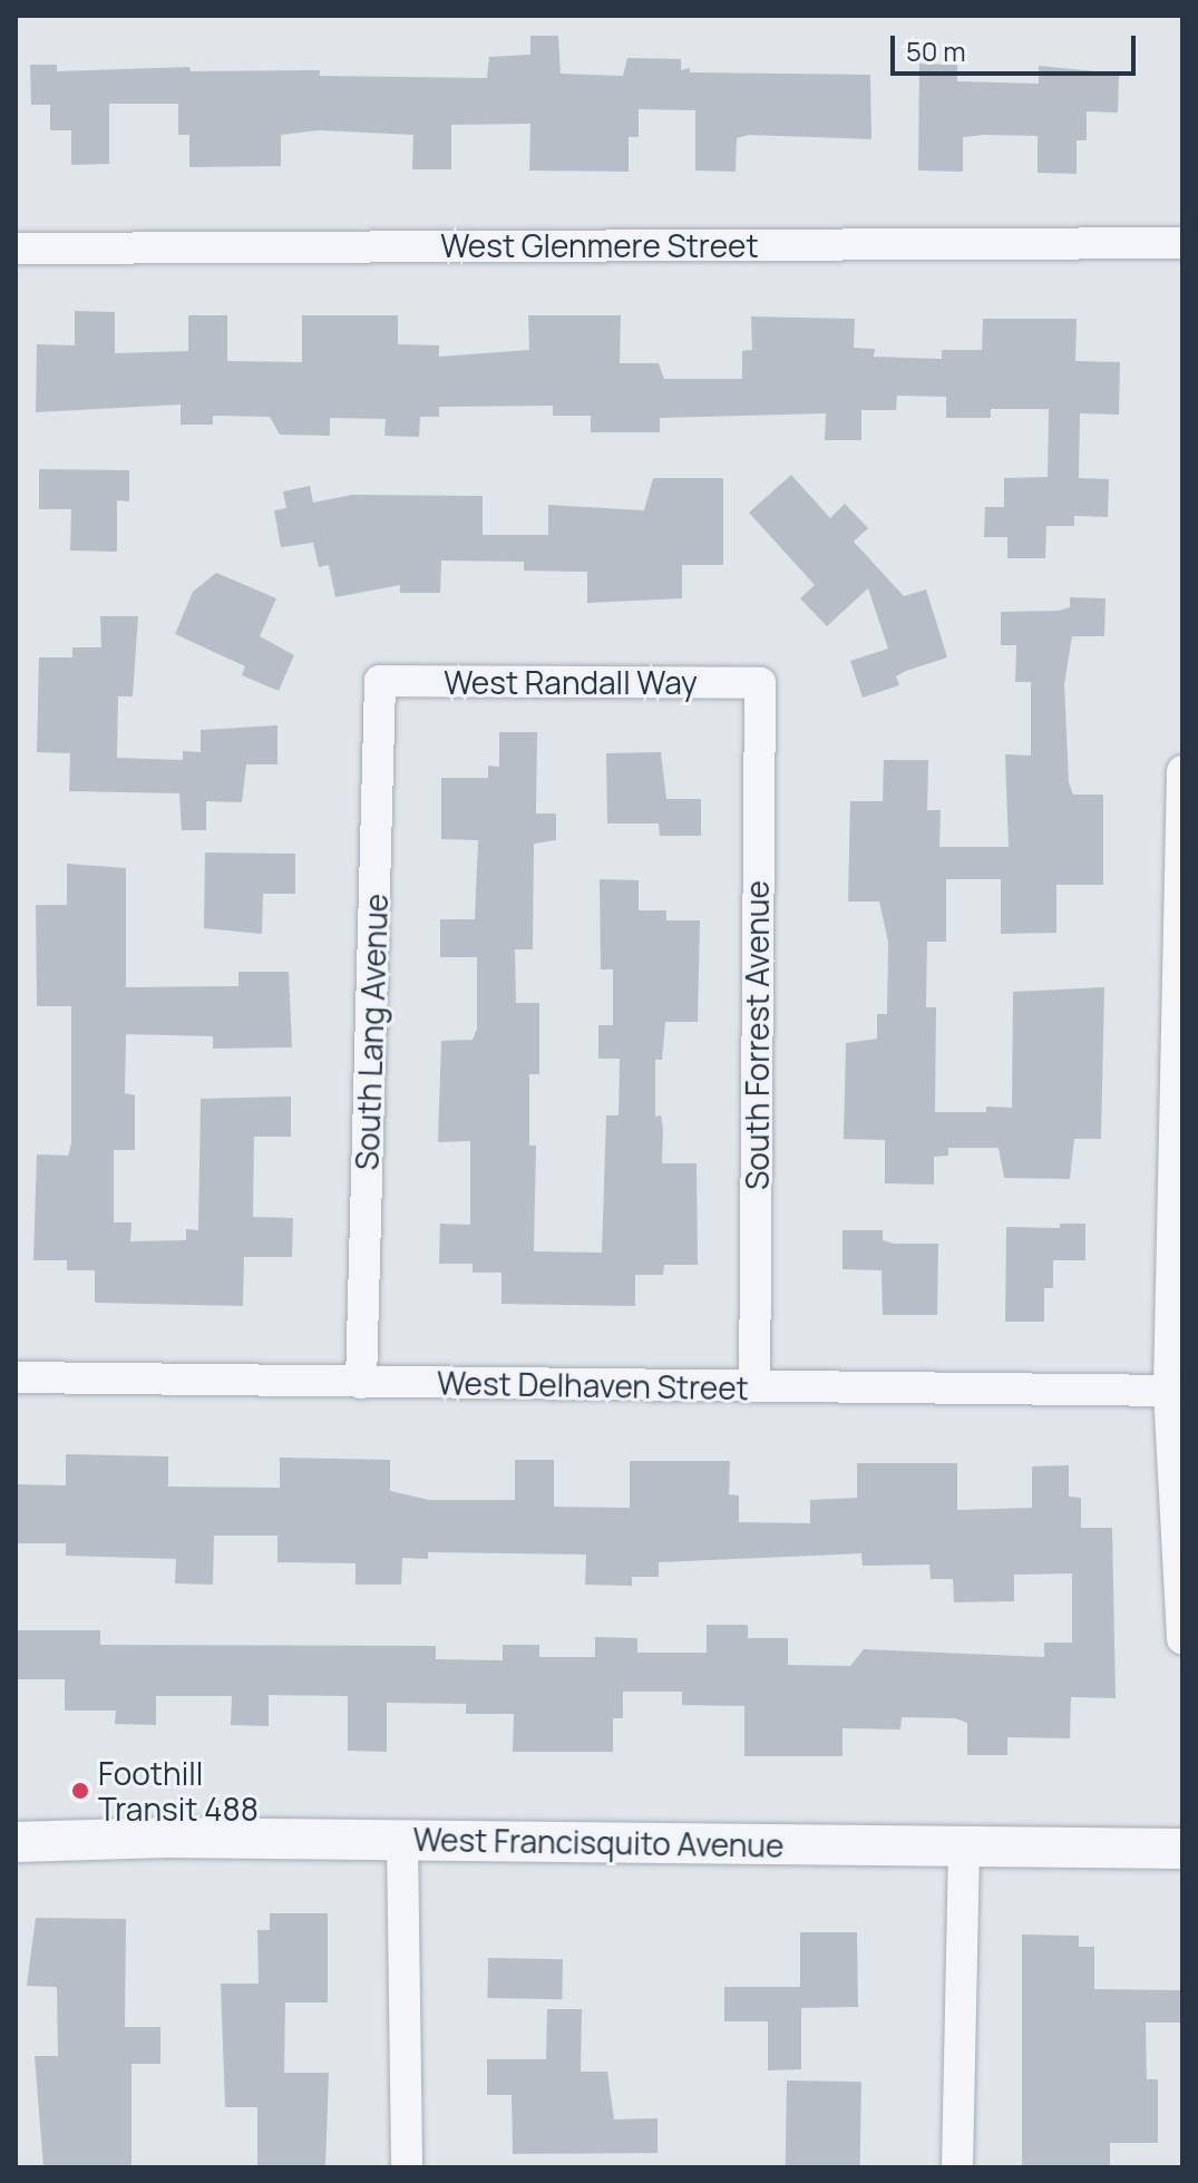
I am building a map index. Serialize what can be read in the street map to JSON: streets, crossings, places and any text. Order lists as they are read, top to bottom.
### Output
{
  "streets": {
    "street": [
      "West Glenmere Street",
      "West Randall Way",
      "South Lang Avenue",
      "South Forrest Avenue",
      "West Delhaven Street",
      "West Francisquito Avenue"
    ]
  },
  "crossings": [
    ["West Randall Way", "South Lang Avenue"],
    ["West Randall Way", "South Forrest Avenue"],
    ["South Lang Avenue", "West Delhaven Street"],
    ["South Forrest Avenue", "West Delhaven Street"]
  ],
  "places": ["Foothill Transit 488"],
  "scale_bar": "50 m"
}
